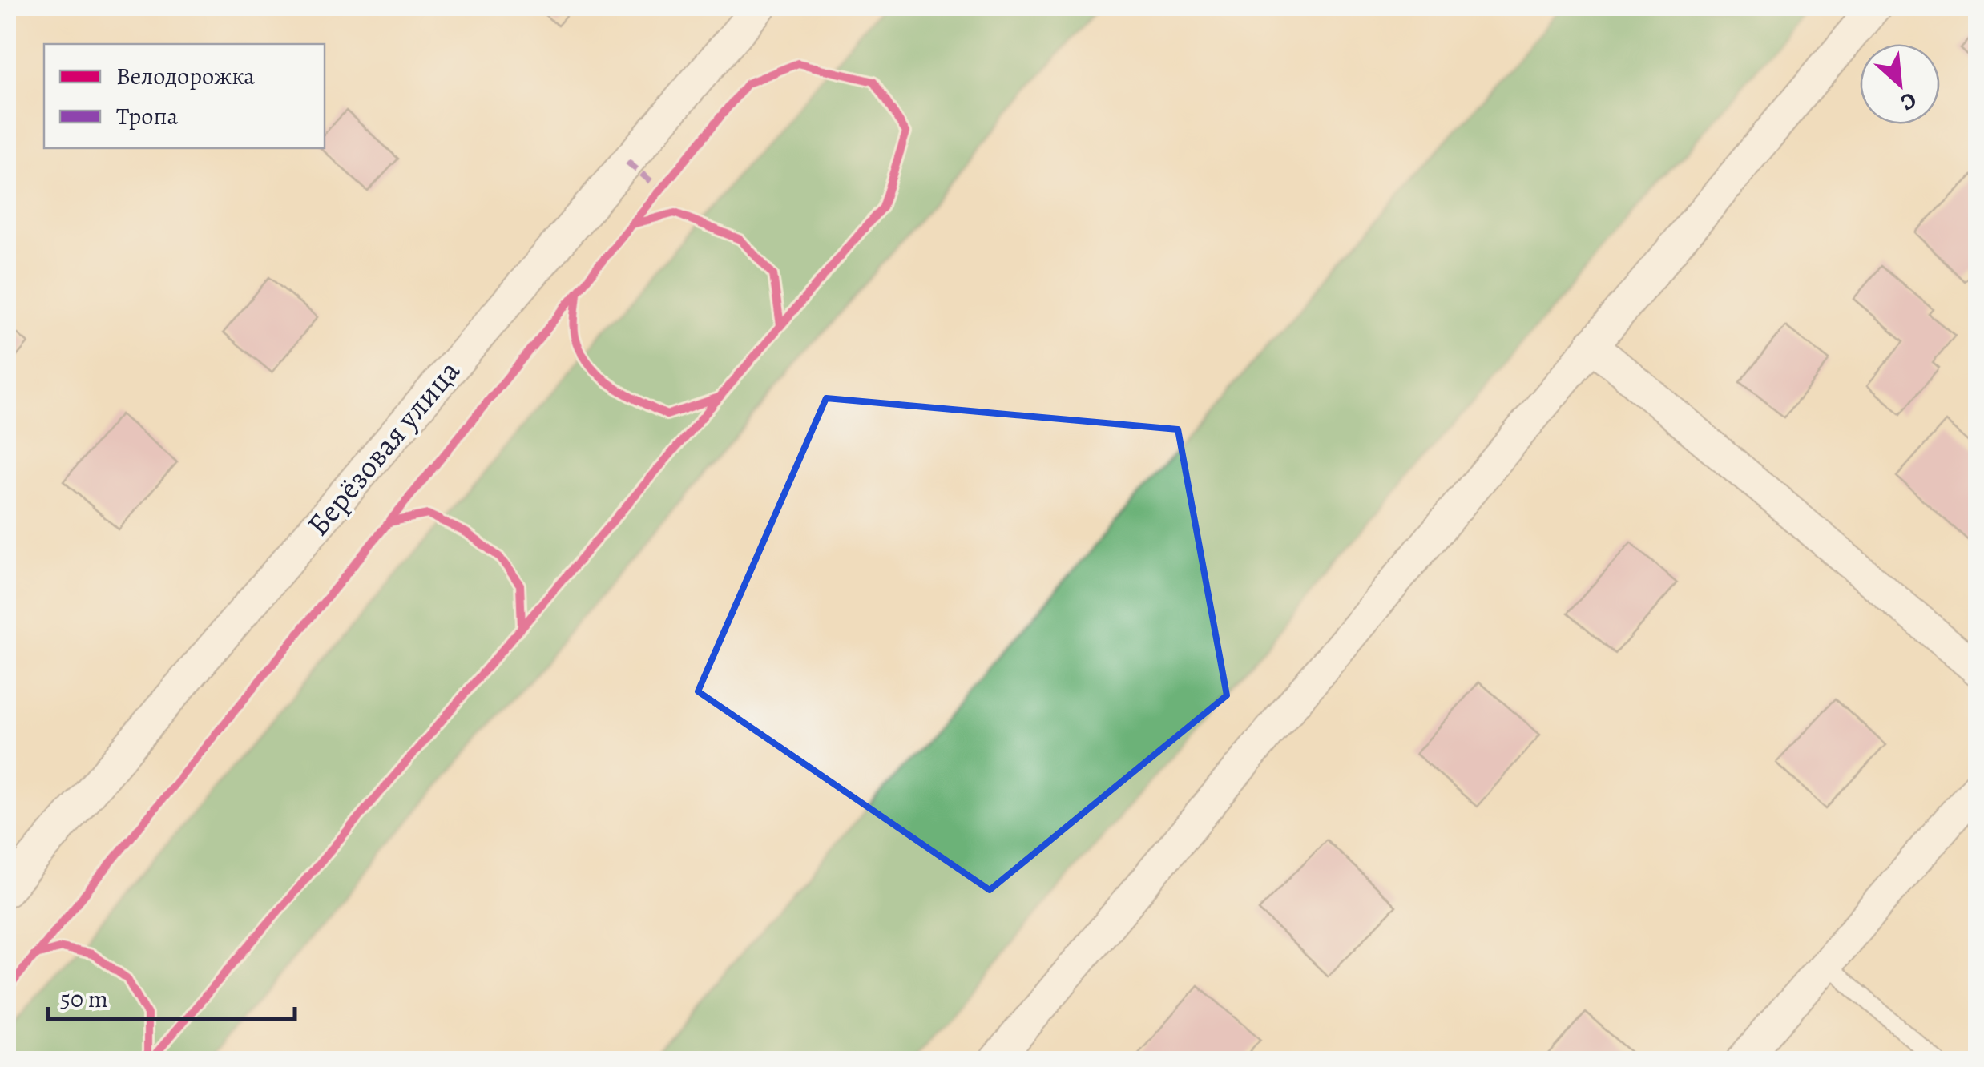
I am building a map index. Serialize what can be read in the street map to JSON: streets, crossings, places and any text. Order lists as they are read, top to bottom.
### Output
{
  "streets": {
    "street": ["Берёзовая улица"]
  },
  "legend": ["Велодорожка", "Тропа"],
  "scale_bar": "50 m",
  "north": "bottom right"
}
